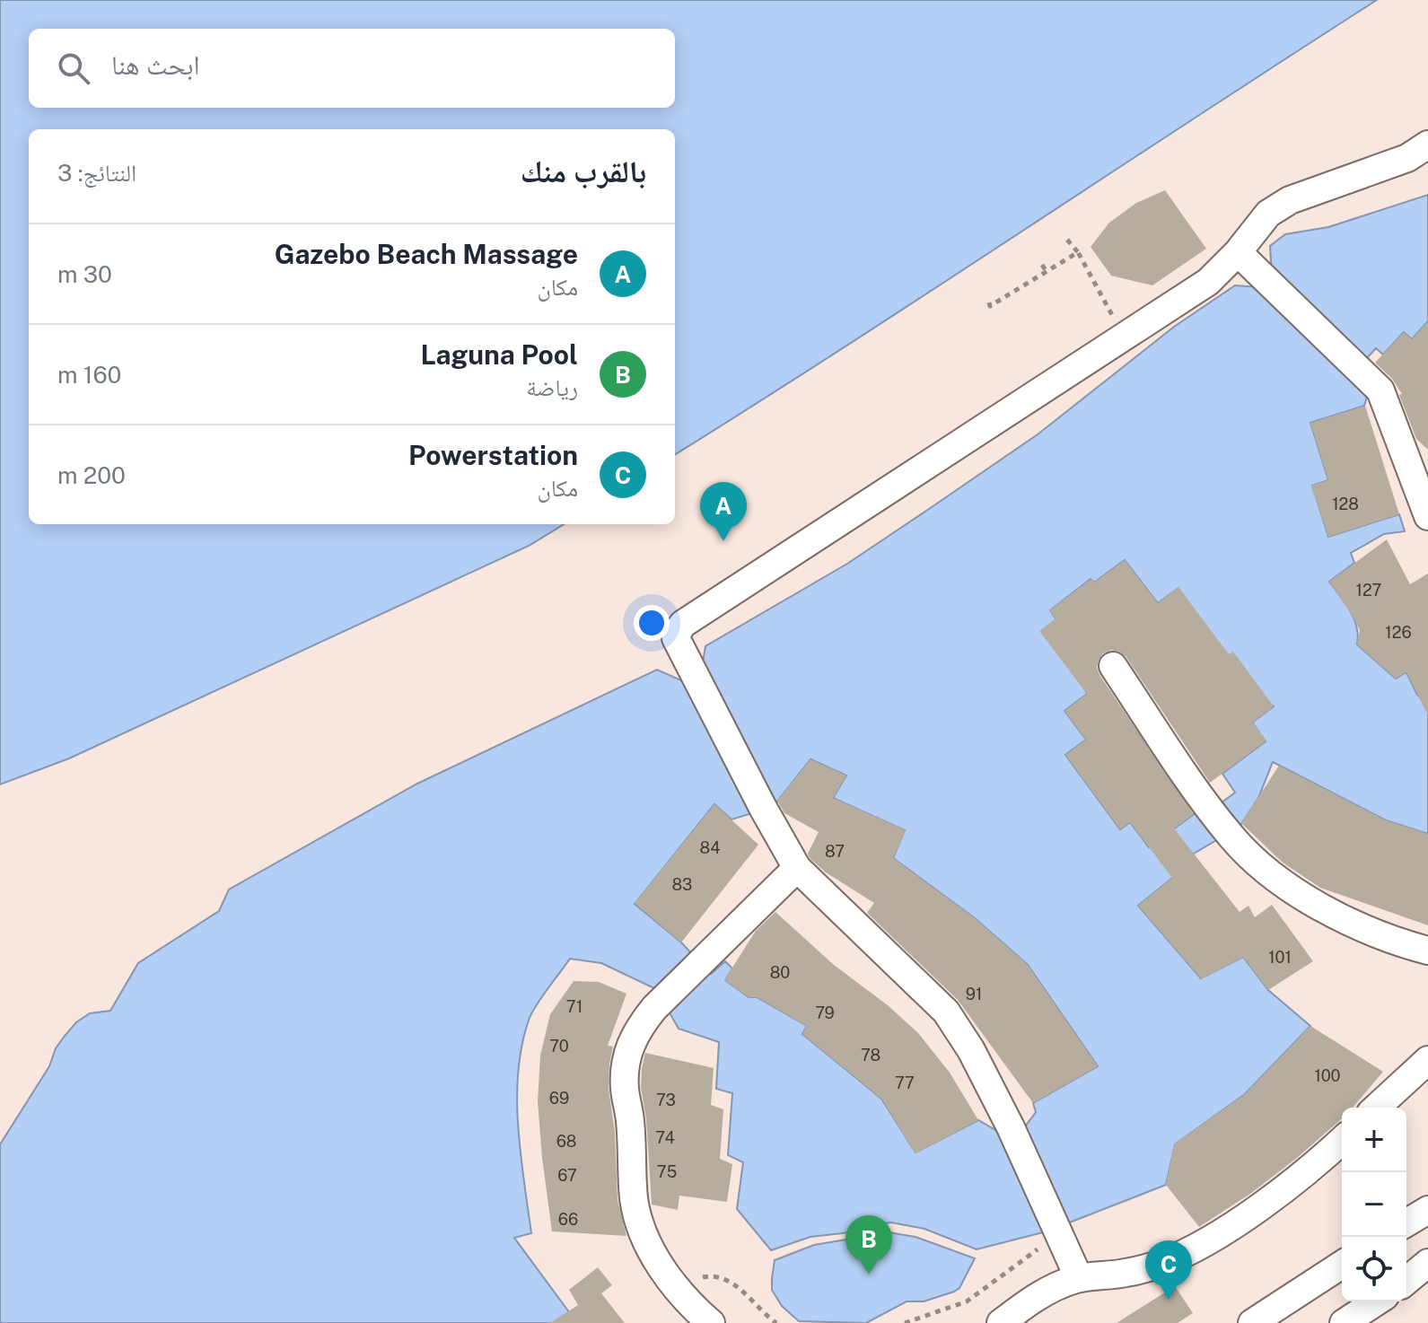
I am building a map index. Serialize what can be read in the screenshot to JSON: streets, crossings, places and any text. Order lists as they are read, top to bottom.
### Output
{
  "house_numbers": [
    "128",
    "127",
    "126",
    "84",
    "87",
    "83",
    "101",
    "80",
    "91",
    "71",
    "79",
    "70",
    "78",
    "100",
    "77",
    "69",
    "73",
    "74",
    "68",
    "75",
    "67",
    "66"
  ],
  "page": {
    "search": "ابحث هنا",
    "heading": ["بالقرب منك", "النتائج: 3"],
    "list": [
      {
        "mark": "A",
        "name": "Gazebo Beach Massage",
        "note": "مكان",
        "value": "30 m"
      },
      {
        "mark": "B",
        "name": "Laguna Pool",
        "note": "رياضة",
        "value": "160 m"
      },
      {
        "mark": "C",
        "name": "Powerstation",
        "note": "مكان",
        "value": "200 m"
      }
    ],
    "pins": ["A", "B", "C"],
    "map_buttons": ["+", "−"]
  }
}
